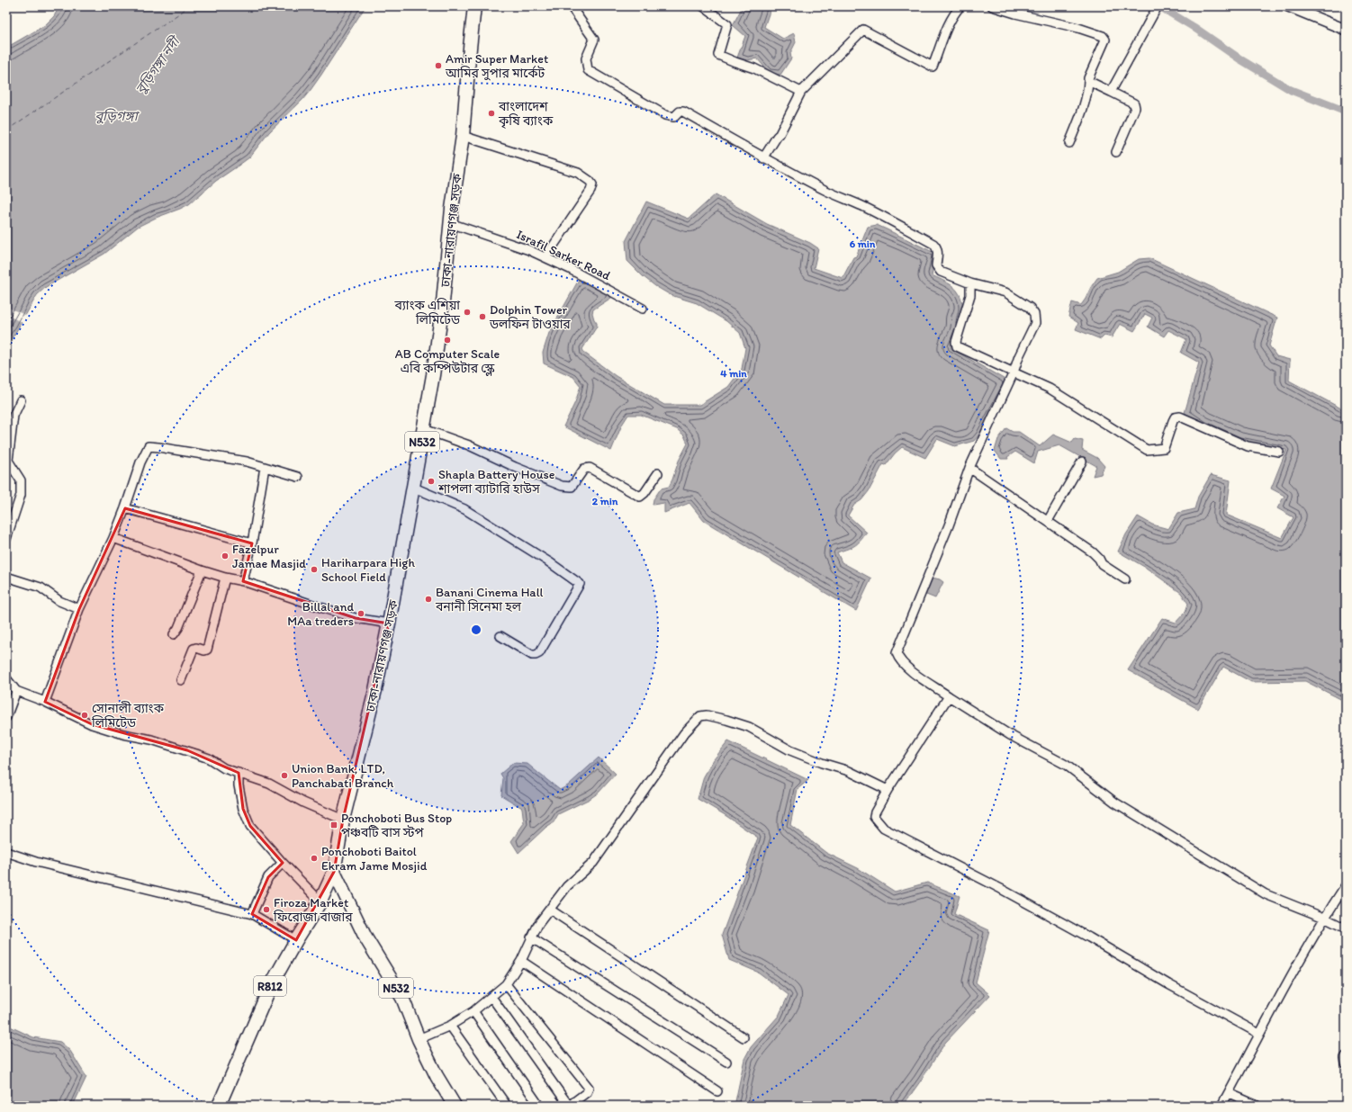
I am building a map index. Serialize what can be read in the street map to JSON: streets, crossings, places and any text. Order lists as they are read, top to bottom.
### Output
{
  "streets": {
    "main road": ["ঢাকা-নারায়ণগঞ্জ সড়ক", "N532", "R812"],
    "street": ["Israfil Sarker Road"]
  },
  "crossings": [
    ["ঢাকা-নারায়ণগঞ্জ সড়ক", "Israfil Sarker Road"],
    ["ঢাকা-নারায়ণগঞ্জ সড়ক", "N532"],
    ["ঢাকা-নারায়ণগঞ্জ সড়ক", "R812"],
    ["N532", "R812"]
  ],
  "water": ["বুড়িগঙ্গা নদী", "বুড়িগঙ্গা"],
  "places": {
    "other": [
      "Amir Super Market আমির সুপার মার্কেট",
      "বাংলাদেশ কৃষি ব্যাংক",
      "ব্যাংক এশিয়া লিমিটেড",
      "Dolphin Tower ডলফিন টাওয়ার",
      "AB Computer Scale এবি কম্পিউটার স্কেল",
      "Shapla Battery House শাপলা ব্যাটারি হাউস",
      "Fazelpur Jamae Masjid",
      "Hariharpara High School Field",
      "Banani Cinema Hall বনানী সিনেমা হল",
      "Billal and MAa treders",
      "সোনালী ব্যাংক লিমিটেড",
      "Union Bank, LTD, Panchabati Branch",
      "Ponchoboti Baitol Ekram Jame Mosjid",
      "Firoza Market ফিরোজা বাজার"
    ],
    "transit": ["Ponchoboti Bus Stop পঞ্চবটি বাস স্টপ"]
  },
  "rings": ["6 min", "4 min", "2 min"]
}
